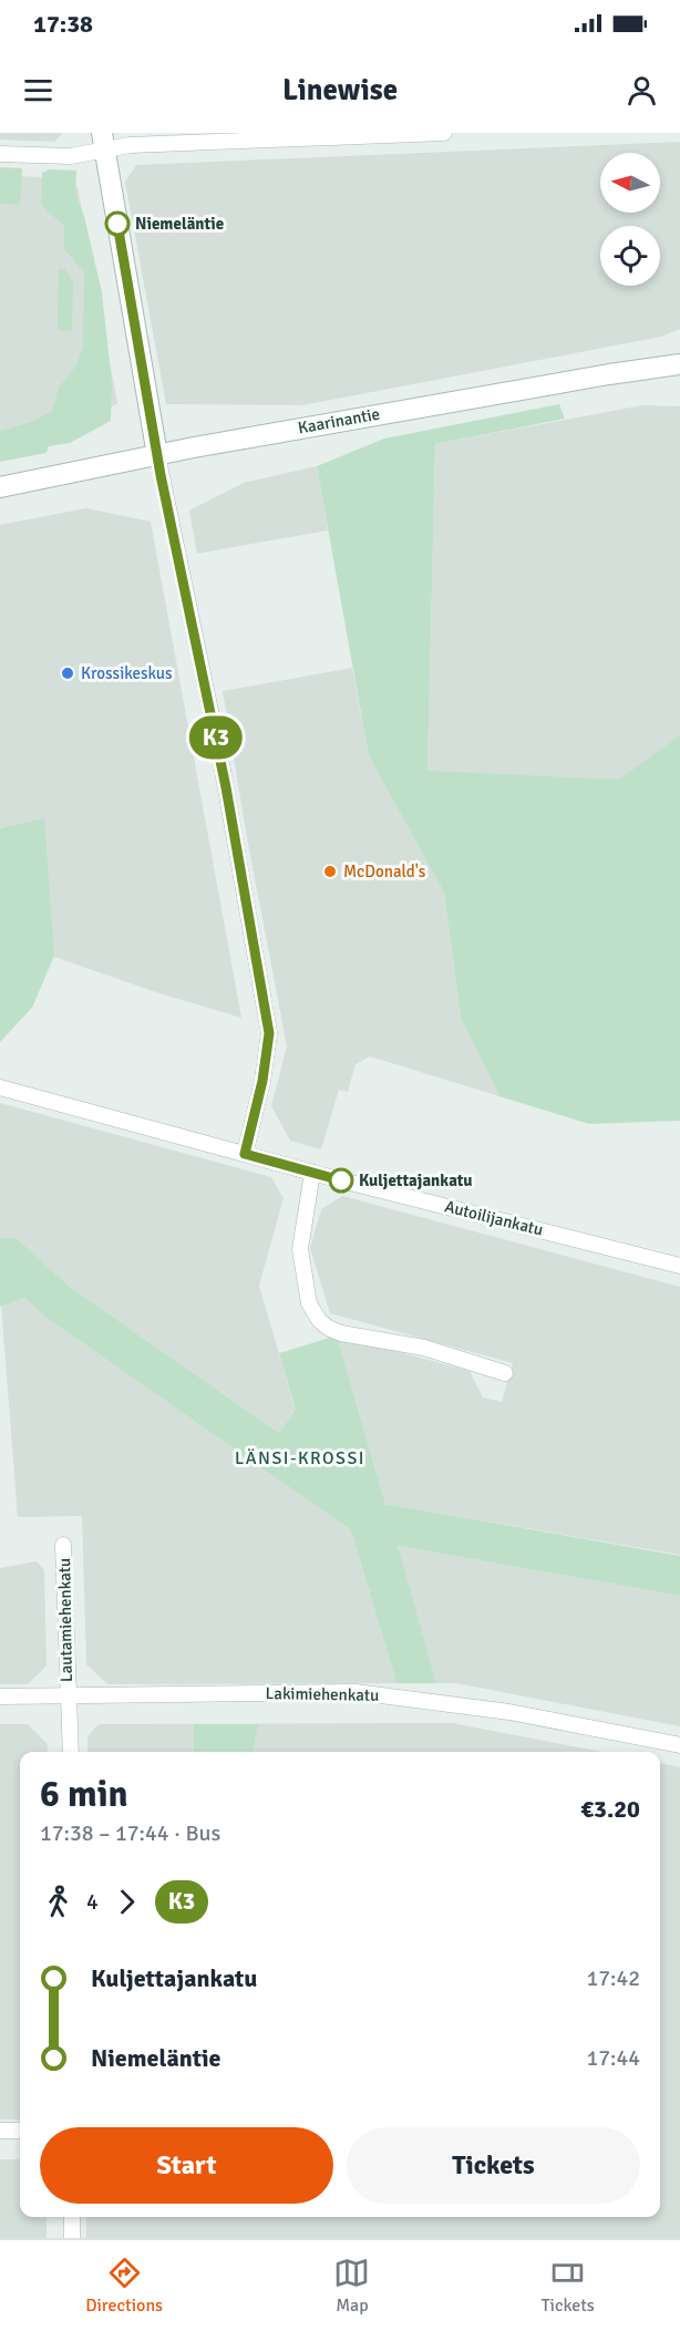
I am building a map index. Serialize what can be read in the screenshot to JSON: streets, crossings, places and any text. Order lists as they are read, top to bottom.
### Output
{
  "streets": {
    "main road": ["Kaarinantie"],
    "street": ["Autoilijankatu", "Lautamiehenkatu", "Lakimiehenkatu"]
  },
  "crossings": [
    ["Lautamiehenkatu", "Lakimiehenkatu"]
  ],
  "districts": ["LÄNSI-KROSSI"],
  "places": [
    "Niemeläntie",
    "Krossikeskus",
    "McDonald's",
    "Kuljettajankatu"
  ],
  "lines": ["bus line K3"],
  "north": "left",
  "page": {
    "status": "17:38",
    "header": "Linewise",
    "on_map": "K3",
    "heading": ["6 min", "17:38 – 17:44 · Bus", "€3.20"],
    "legs": ["4", "K3"],
    "list": [
      {
        "name": "Kuljettajankatu",
        "value": "17:42"
      },
      {
        "name": "Niemeläntie",
        "value": "17:44"
      }
    ],
    "buttons": ["Start", "Tickets"],
    "tabs": ["Directions", "Map", "Tickets"]
  }
}
